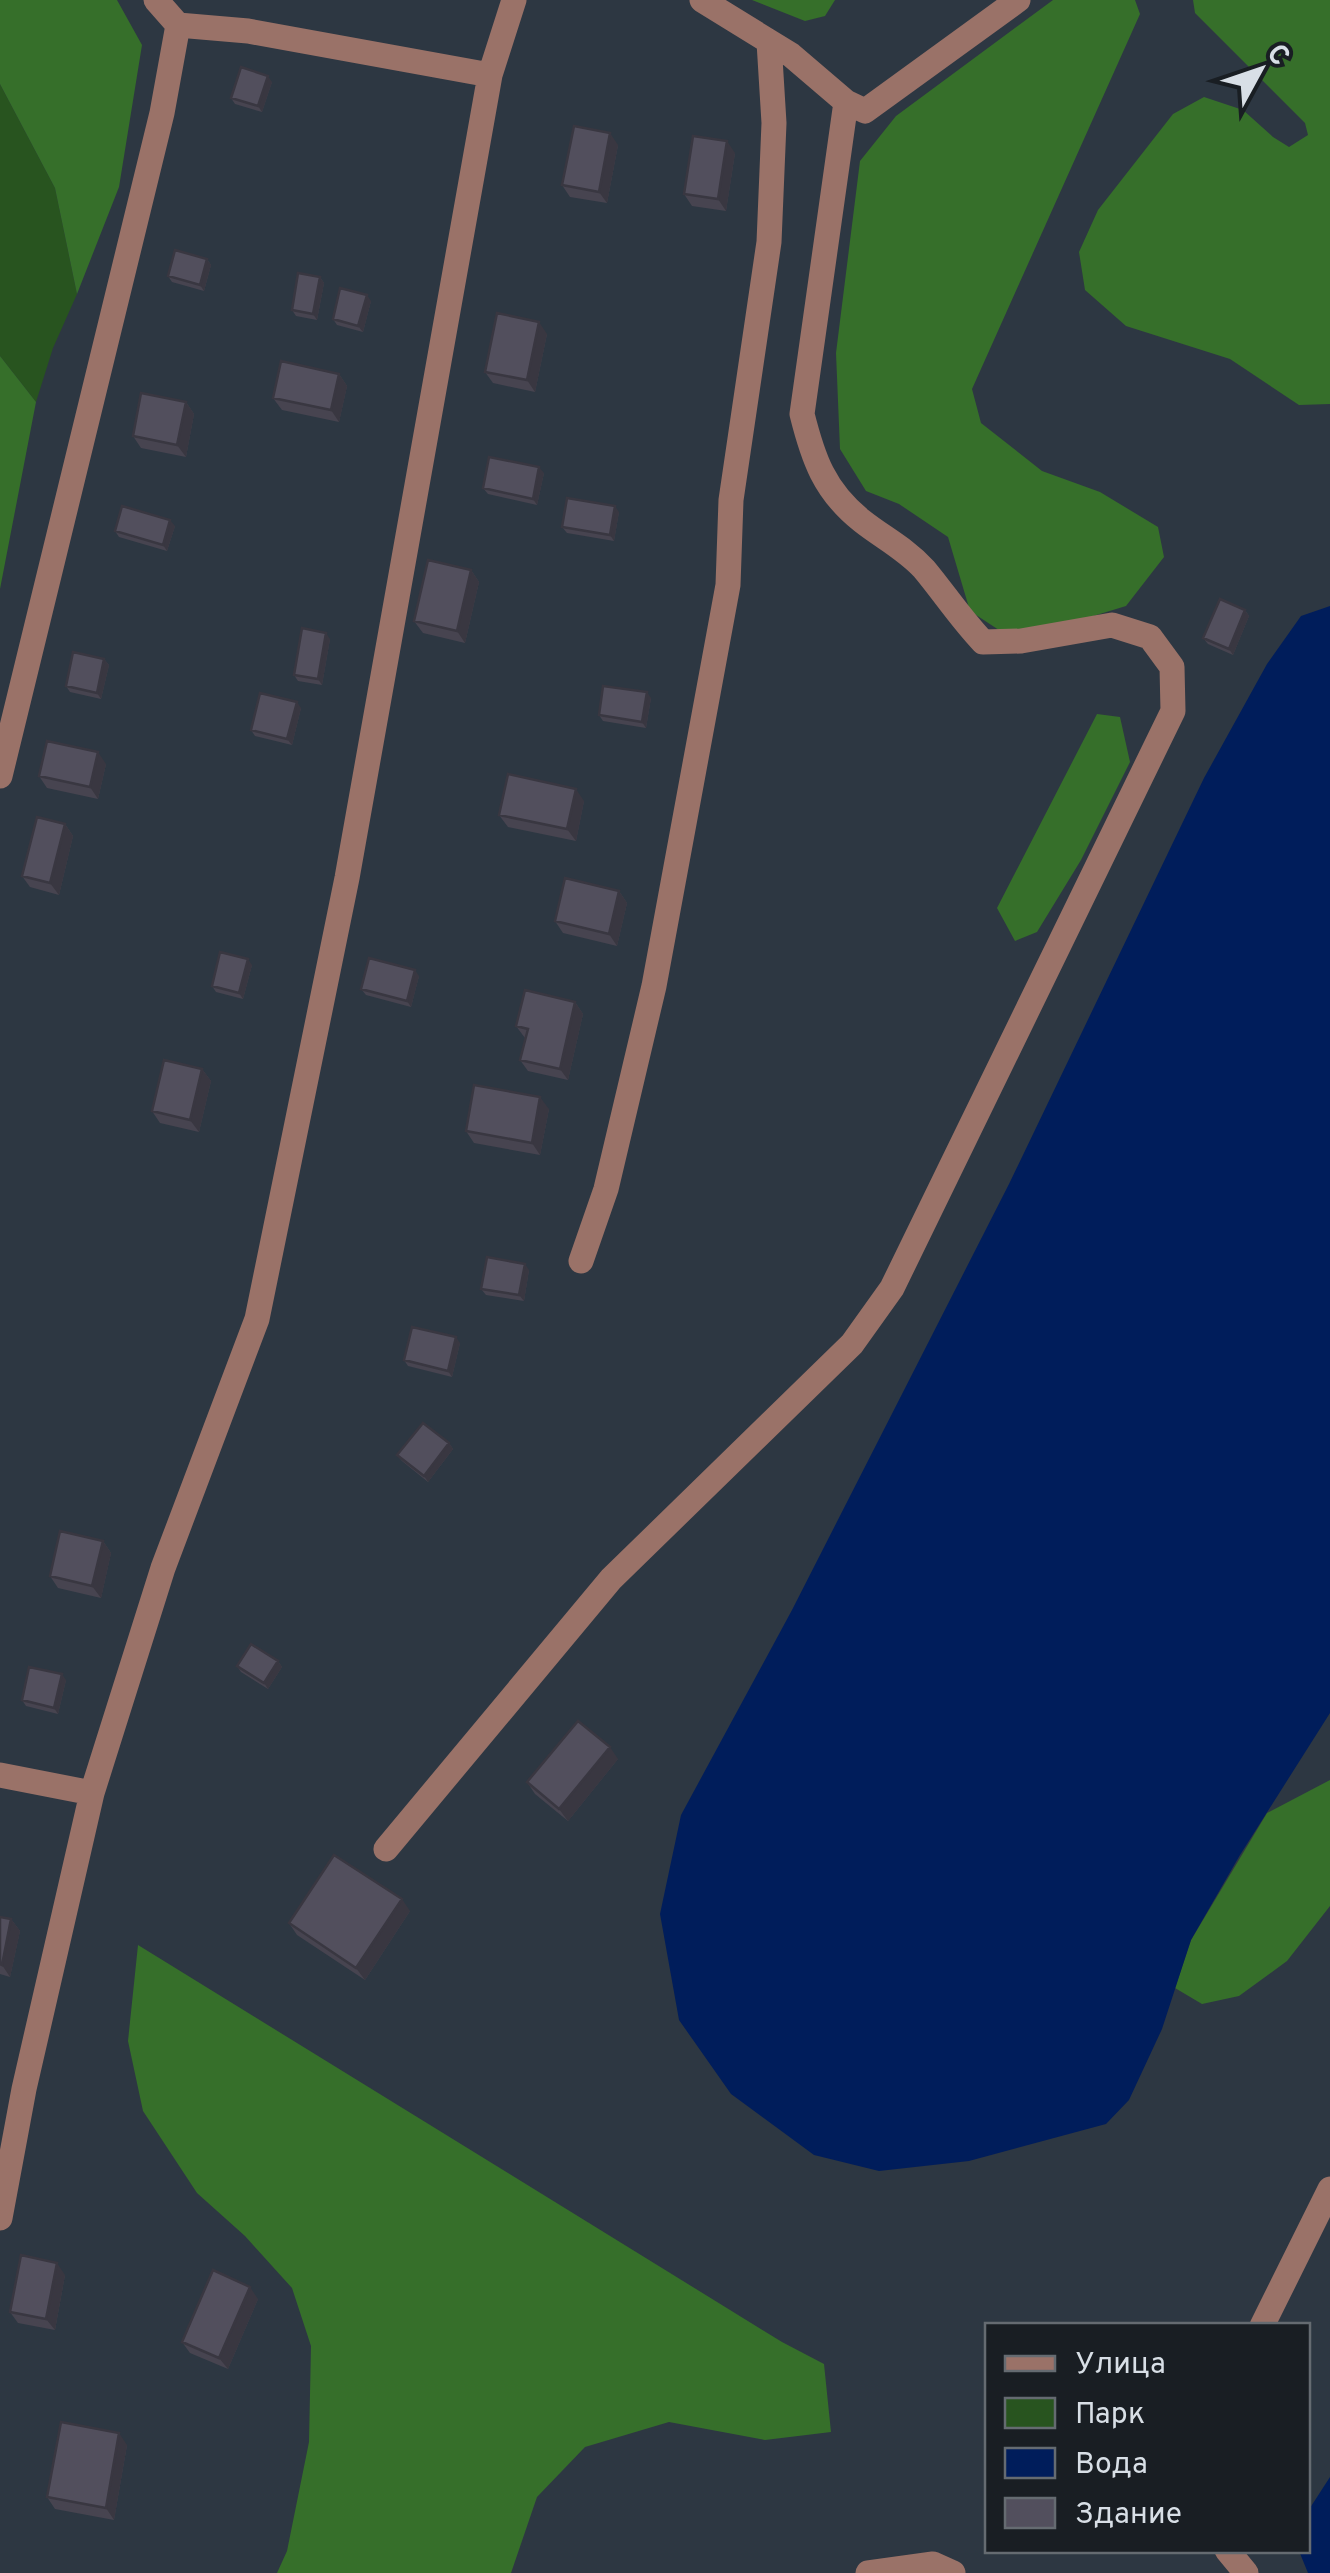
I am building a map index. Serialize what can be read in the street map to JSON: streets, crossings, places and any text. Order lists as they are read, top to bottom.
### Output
{
  "legend": [
    "Улица",
    "Парк",
    "Вода",
    "Здание"
  ],
  "north": "top right"
}
